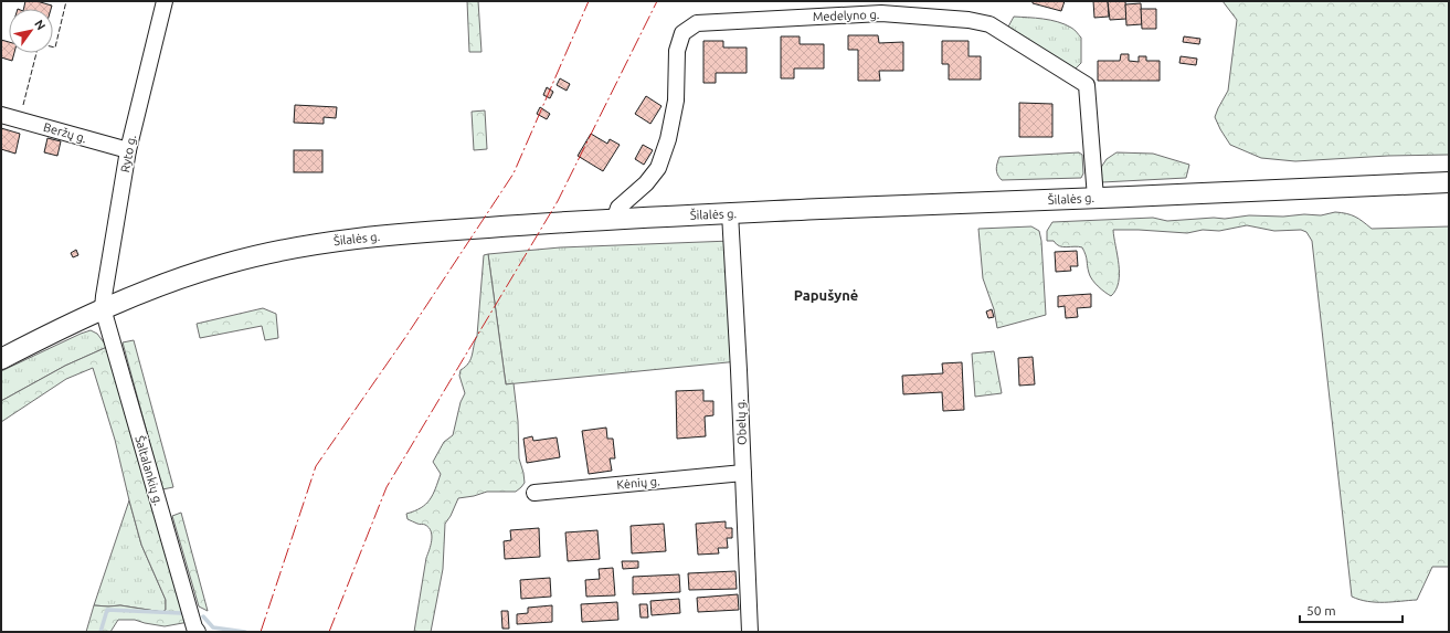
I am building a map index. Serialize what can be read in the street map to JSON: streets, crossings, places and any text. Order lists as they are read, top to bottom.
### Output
{
  "streets": {
    "main road": ["Šilalės g."],
    "street": [
      "Medelyno g.",
      "Beržų g.",
      "Ryto g.",
      "Obelų g.",
      "Šaltalankių g.",
      "Kėnių g."
    ]
  },
  "crossings": [
    ["Medelyno g.", "Šilalės g."],
    ["Beržų g.", "Ryto g."],
    ["Ryto g.", "Šilalės g."],
    ["Ryto g.", "Šaltalankių g."],
    ["Šilalės g.", "Obelų g."],
    ["Šilalės g.", "Šaltalankių g."],
    ["Obelų g.", "Kėnių g."]
  ],
  "districts": ["Papušynė"],
  "scale_bar": "50 m",
  "north": "top right"
}
